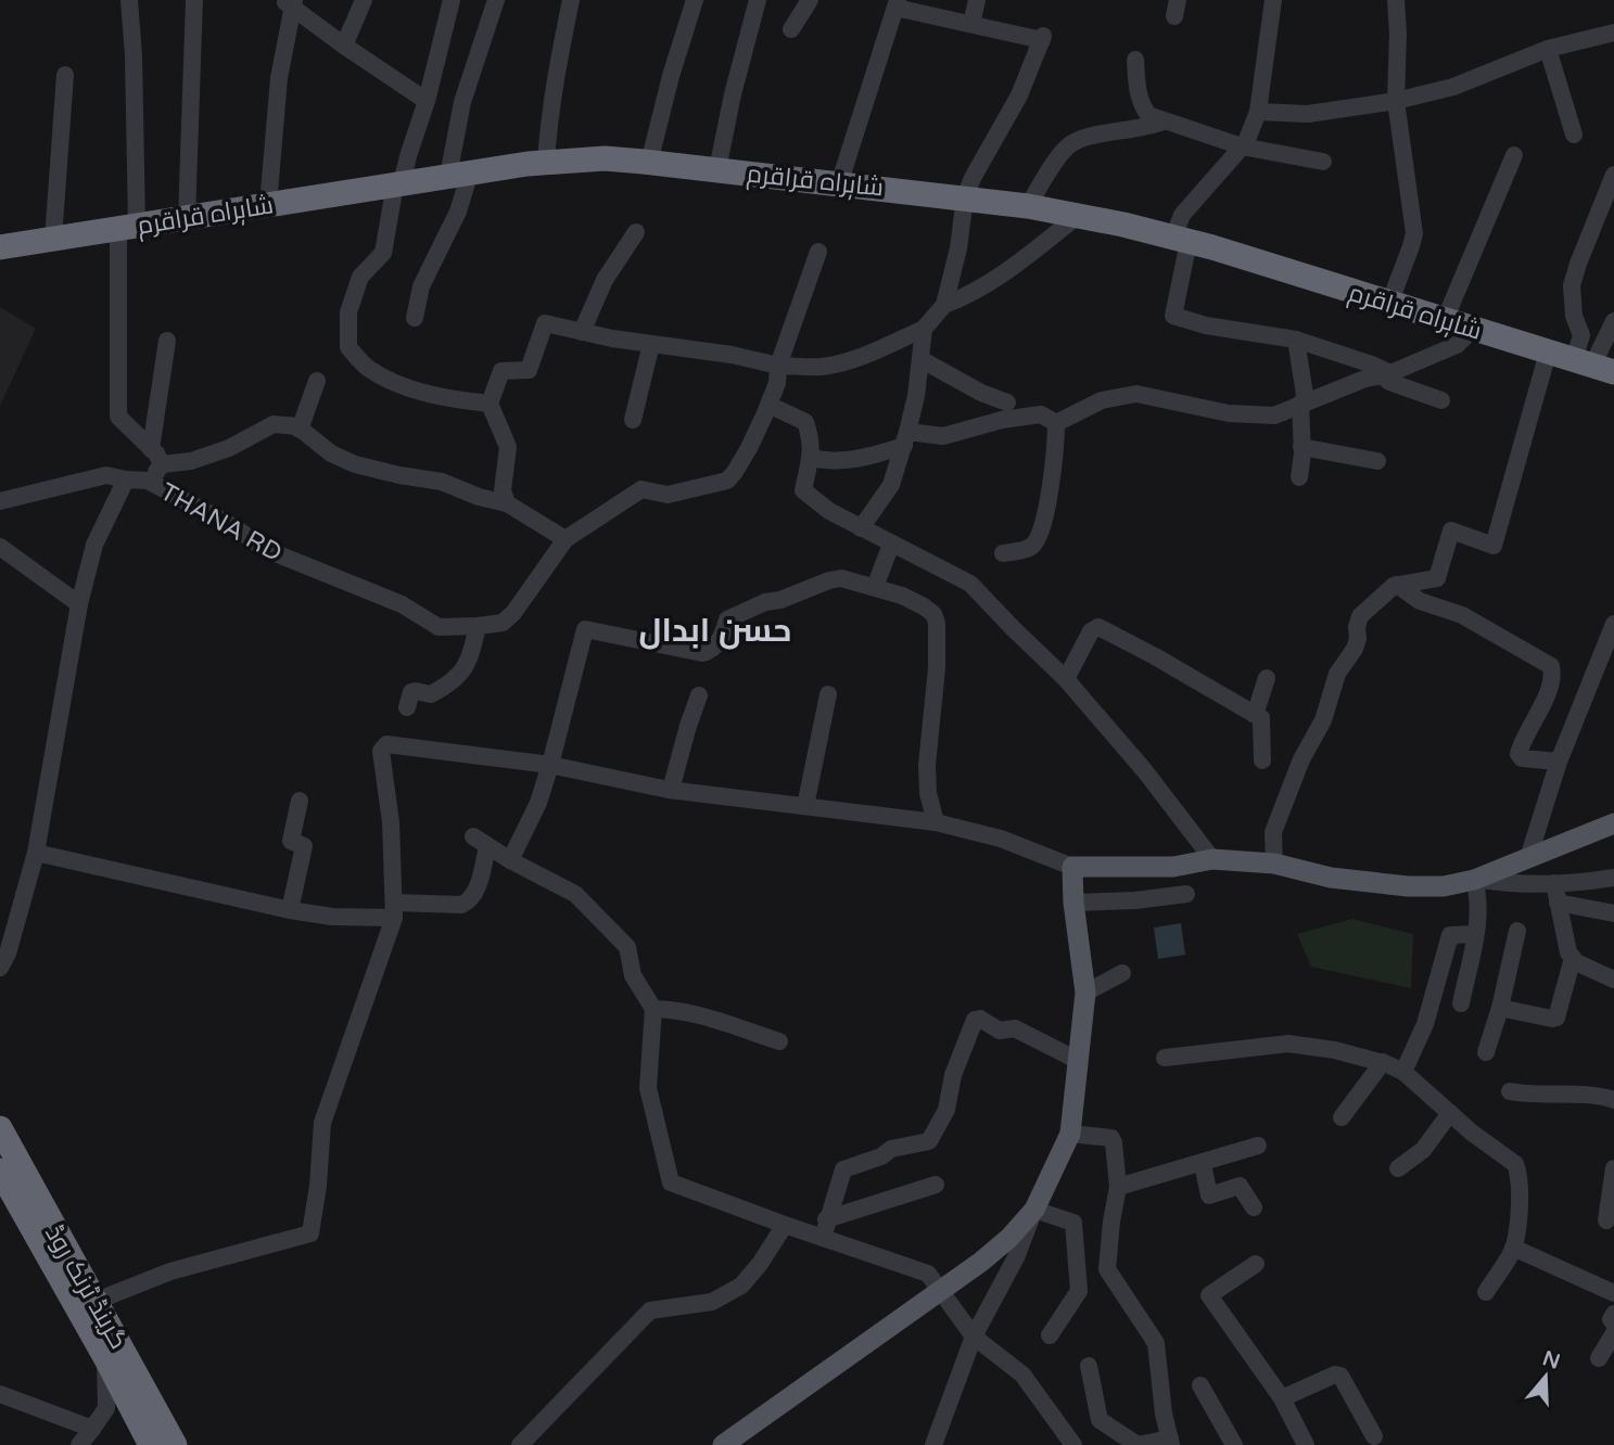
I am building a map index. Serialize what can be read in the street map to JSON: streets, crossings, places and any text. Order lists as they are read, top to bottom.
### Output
{
  "streets": {
    "highway": ["شاہراہ قراقرم", "گرینڈ ٹرنک روڈ"],
    "street": ["THANA RD"]
  },
  "districts": ["حسن ابدال"],
  "north": "top"
}
